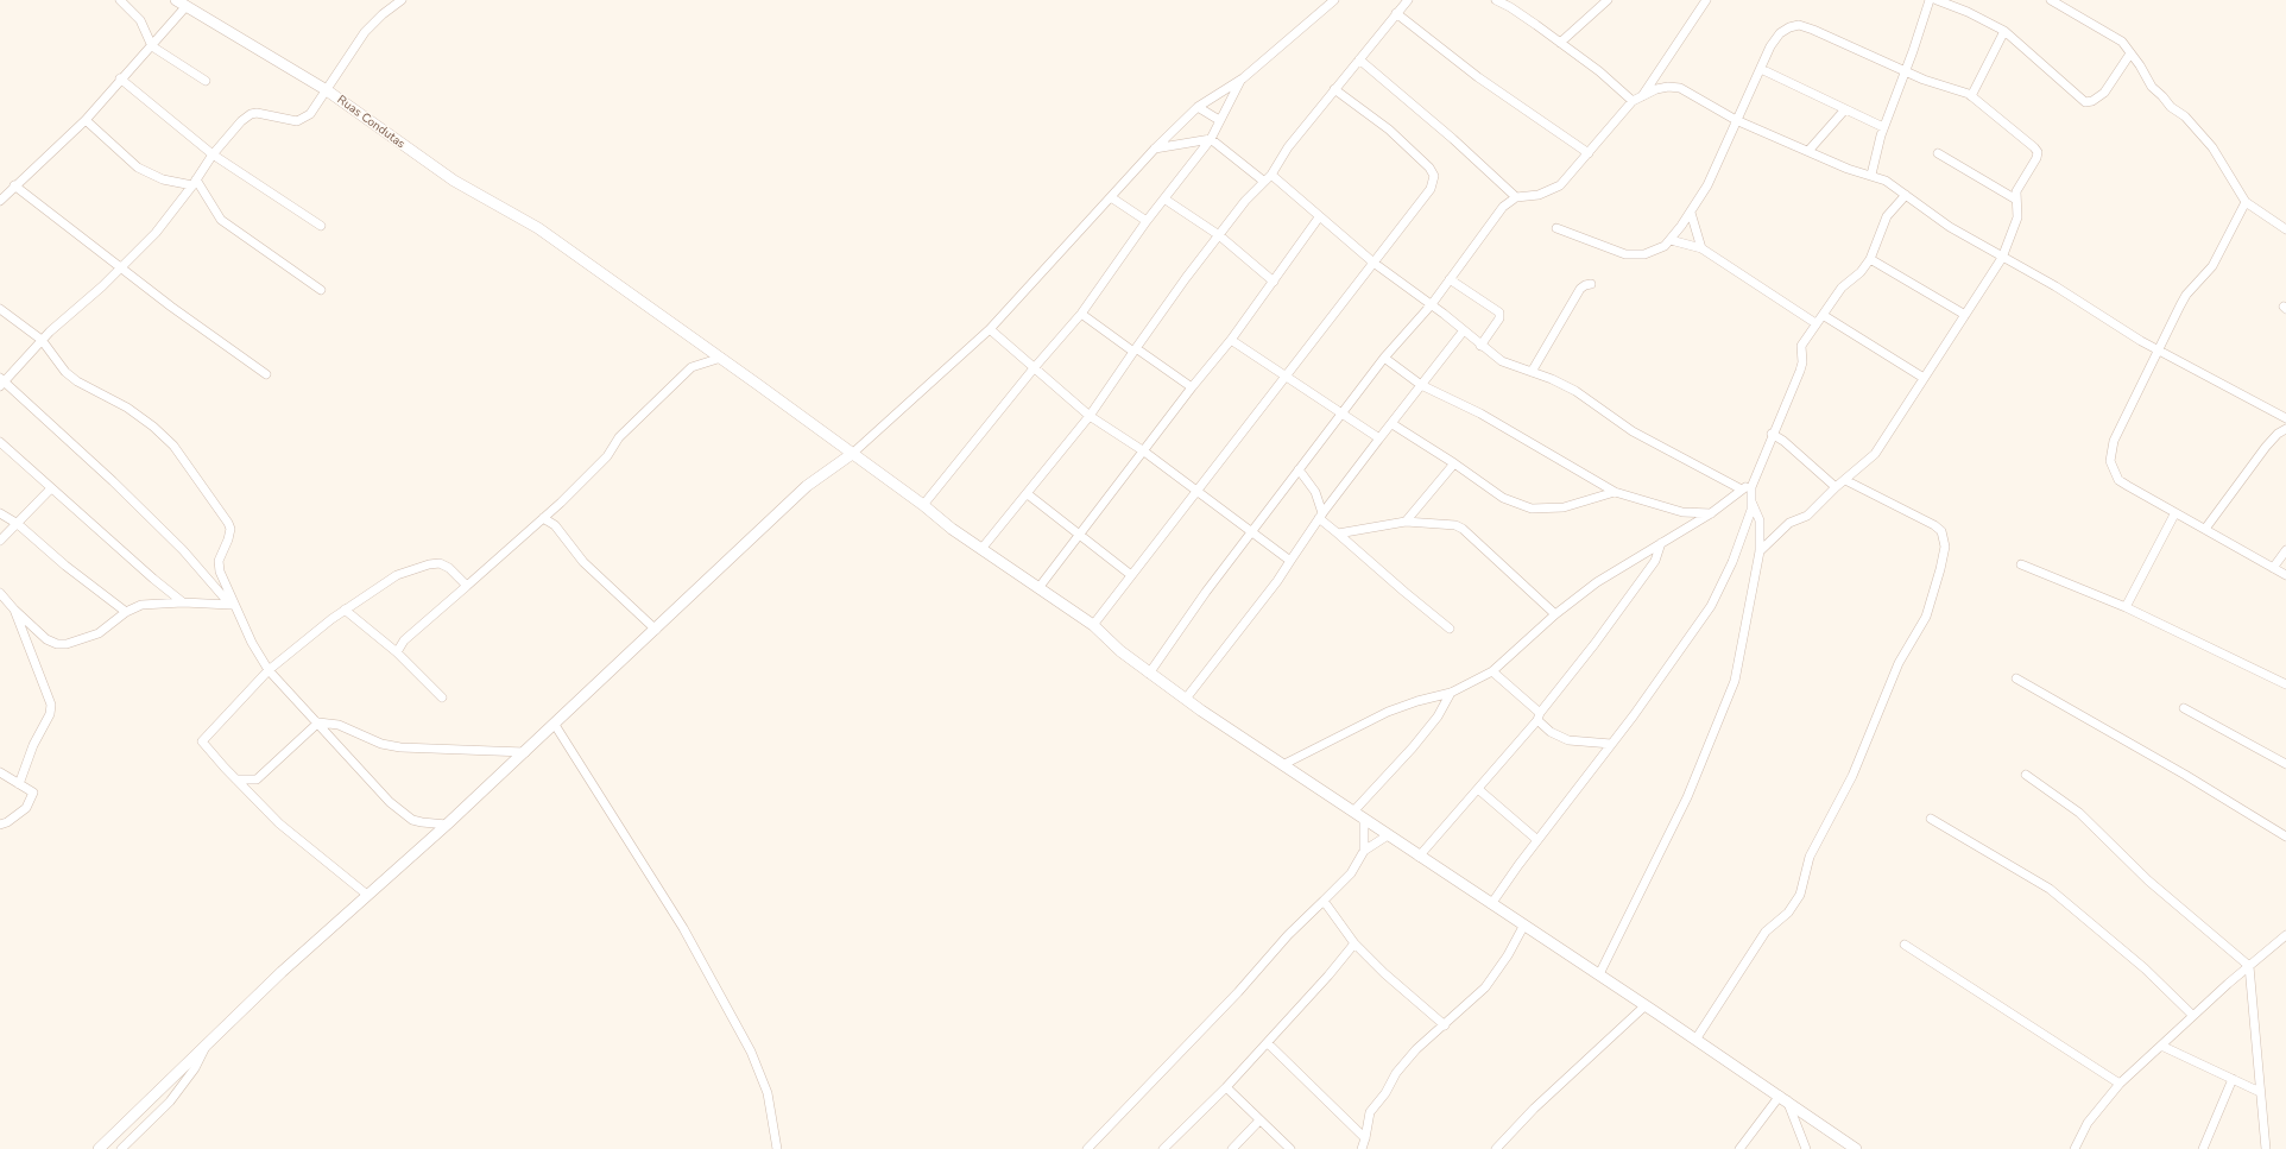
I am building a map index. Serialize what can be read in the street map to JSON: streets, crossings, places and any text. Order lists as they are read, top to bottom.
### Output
{
  "streets": {
    "street": ["Ruas Condutas"]
  }
}
